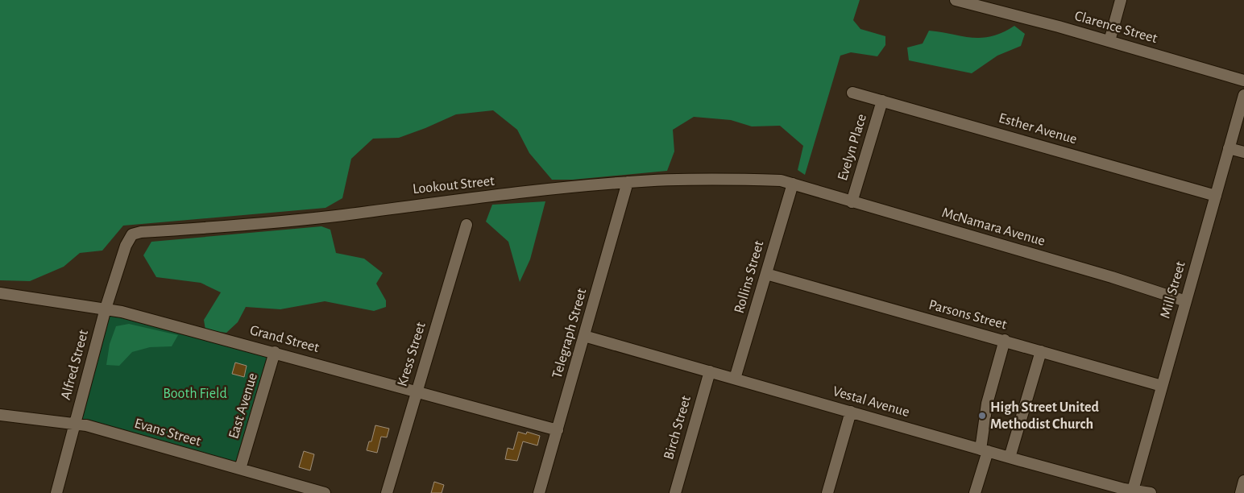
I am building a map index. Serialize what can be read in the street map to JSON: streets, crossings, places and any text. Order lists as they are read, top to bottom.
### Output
{
  "streets": {
    "street": [
      "Clarence Street",
      "Esther Avenue",
      "Evelyn Place",
      "Lookout Street",
      "McNamara Avenue",
      "Rollins Street",
      "Mill Street",
      "Parsons Street",
      "Telegraph Street",
      "Grand Street",
      "Kress Street",
      "Alfred Street",
      "Vestal Avenue",
      "East Avenue",
      "Birch Street",
      "Evans Street"
    ]
  },
  "crossings": [
    ["Esther Avenue", "Evelyn Place"],
    ["Esther Avenue", "Mill Street"],
    ["Evelyn Place", "McNamara Avenue"],
    ["Lookout Street", "McNamara Avenue"],
    ["Lookout Street", "Rollins Street"],
    ["Lookout Street", "Telegraph Street"],
    ["Lookout Street", "Alfred Street"],
    ["McNamara Avenue", "Rollins Street"],
    ["McNamara Avenue", "Mill Street"],
    ["Rollins Street", "Parsons Street"],
    ["Rollins Street", "Vestal Avenue"],
    ["Mill Street", "Parsons Street"],
    ["Mill Street", "Vestal Avenue"],
    ["Telegraph Street", "Grand Street"],
    ["Telegraph Street", "Vestal Avenue"],
    ["Grand Street", "Kress Street"],
    ["Grand Street", "Alfred Street"],
    ["Grand Street", "East Avenue"],
    ["Alfred Street", "Evans Street"],
    ["Vestal Avenue", "Birch Street"],
    ["East Avenue", "Evans Street"]
  ],
  "parks": ["Booth Field"],
  "places": ["High Street United Methodist Church"]
}
